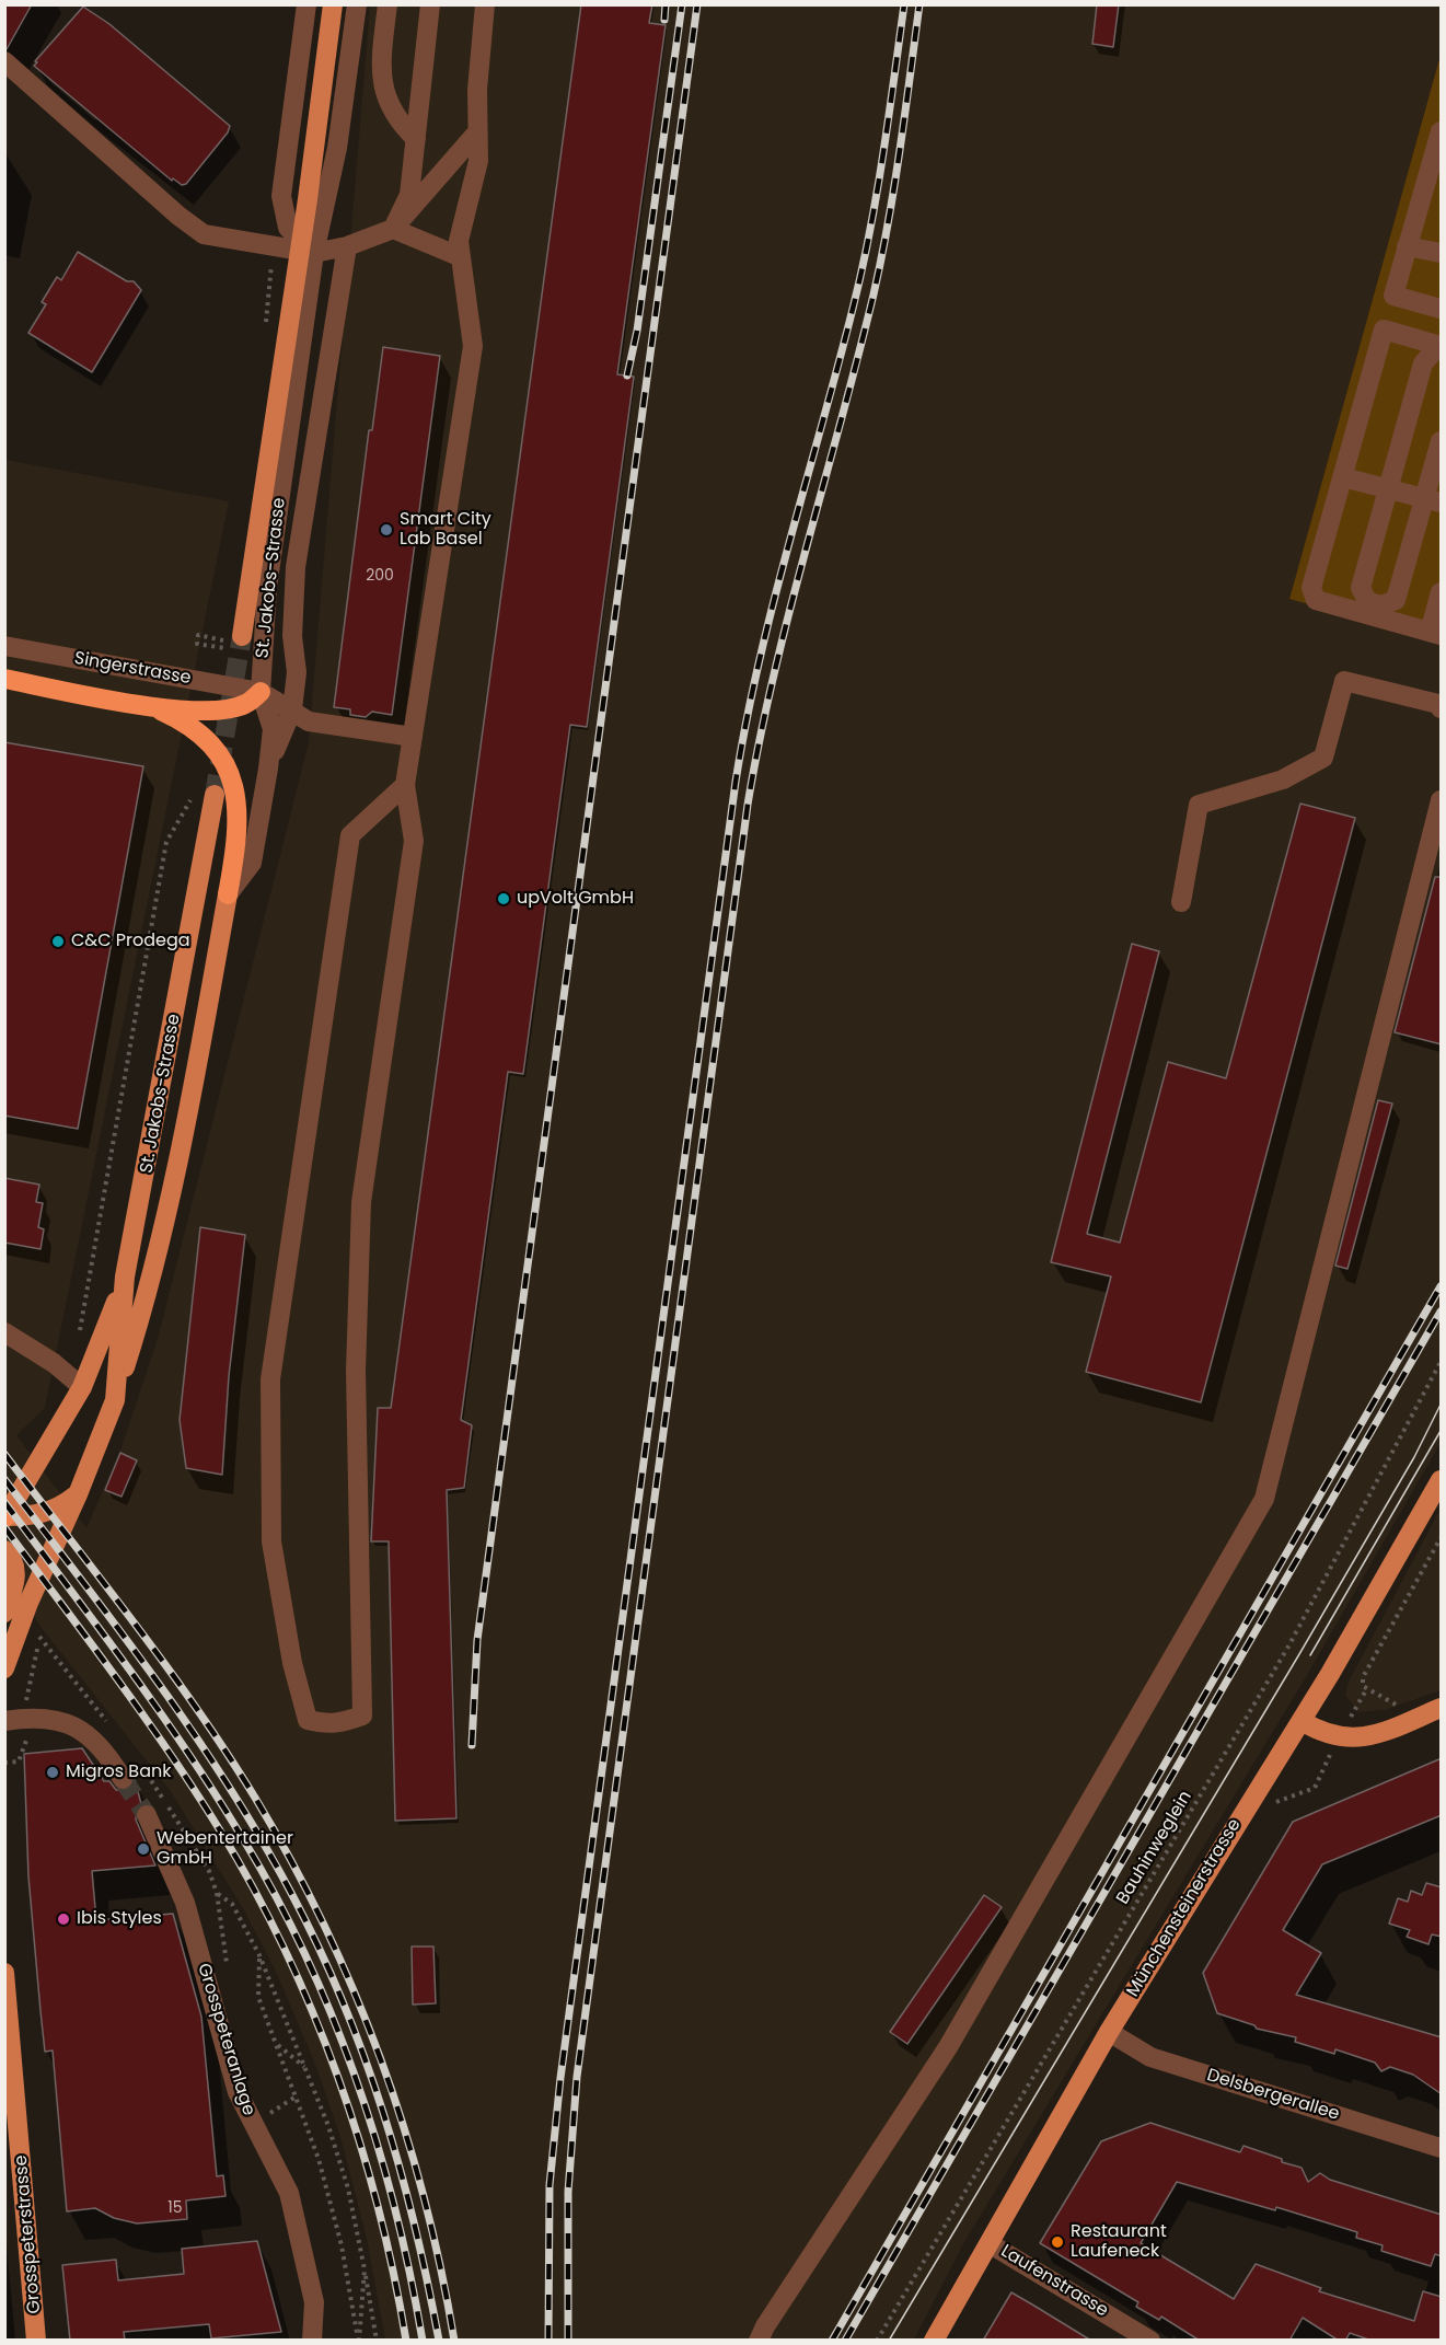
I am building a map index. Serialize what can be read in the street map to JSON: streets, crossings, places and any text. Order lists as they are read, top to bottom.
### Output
{
  "streets": {
    "main road": ["St. Jakobs-Strasse", "Münchensteinerstrasse", "Grosspeterstrasse"],
    "street": [
      "Singerstrasse",
      "Grosspeteranlage",
      "Delsbergerallee",
      "Laufenstrasse"
    ],
    "path": ["Bauhinweglein"]
  },
  "crossings": [
    ["St. Jakobs-Strasse", "Singerstrasse"],
    ["Münchensteinerstrasse", "Delsbergerallee"],
    ["Münchensteinerstrasse", "Laufenstrasse"]
  ],
  "places": [
    "Smart City Lab Basel",
    "upVolt GmbH",
    "C&C Prodega",
    "Migros Bank",
    "Webentertainer GmbH",
    "Ibis Styles",
    "Restaurant Laufeneck"
  ],
  "house_numbers": ["200", "15"]
}
